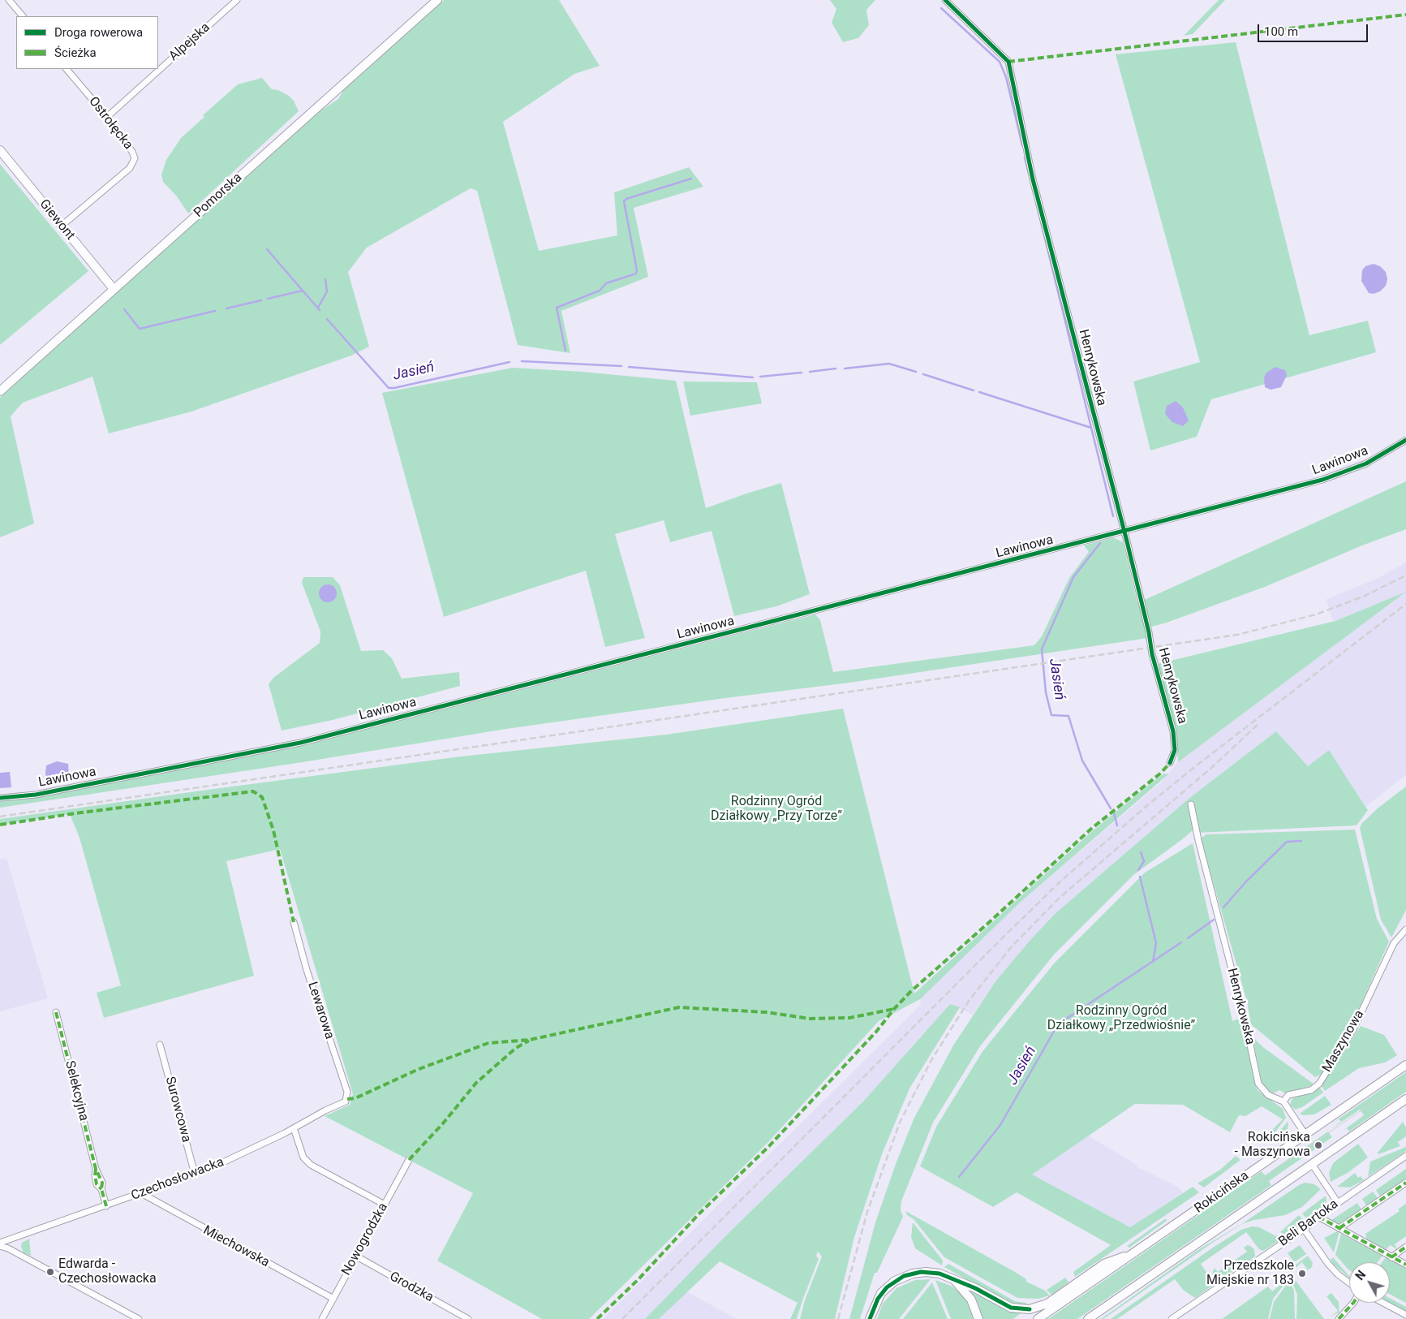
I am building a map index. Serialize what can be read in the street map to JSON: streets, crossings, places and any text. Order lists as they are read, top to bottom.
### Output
{
  "streets": {
    "main road": ["Pomorska", "Giewont", "Rokicińska"],
    "street": [
      "Alpejska",
      "Ostrołęcka",
      "Henrykowska",
      "Lawinowa",
      "Lewarowa",
      "Maszynowa",
      "Selekcyjna",
      "Surowcowa",
      "Czechosłowacka",
      "Beli Bartoka",
      "Nowogrodzka",
      "Miechowska",
      "Grodzka"
    ]
  },
  "crossings": [
    ["Alpejska", "Ostrołęcka"],
    ["Ostrołęcka", "Giewont"],
    ["Pomorska", "Giewont"],
    ["Henrykowska", "Lawinowa"],
    ["Henrykowska", "Maszynowa"],
    ["Lewarowa", "Czechosłowacka"],
    ["Selekcyjna", "Czechosłowacka"],
    ["Surowcowa", "Czechosłowacka"],
    ["Czechosłowacka", "Miechowska"],
    ["Nowogrodzka", "Miechowska"],
    ["Nowogrodzka", "Grodzka"]
  ],
  "water": ["Jasień"],
  "parks": ["Rodzinny Ogród Działkowy „Przy Torze”", "Rodzinny Ogród Działkowy „Przedwiośnie”"],
  "places": ["Rokicińska - Maszynowa", "Edwarda - Czechosłowacka", "Przedszkole Miejskie nr 183"],
  "legend": ["Droga rowerowa", "Ścieżka"],
  "scale_bar": "100 m",
  "north": "top left"
}
